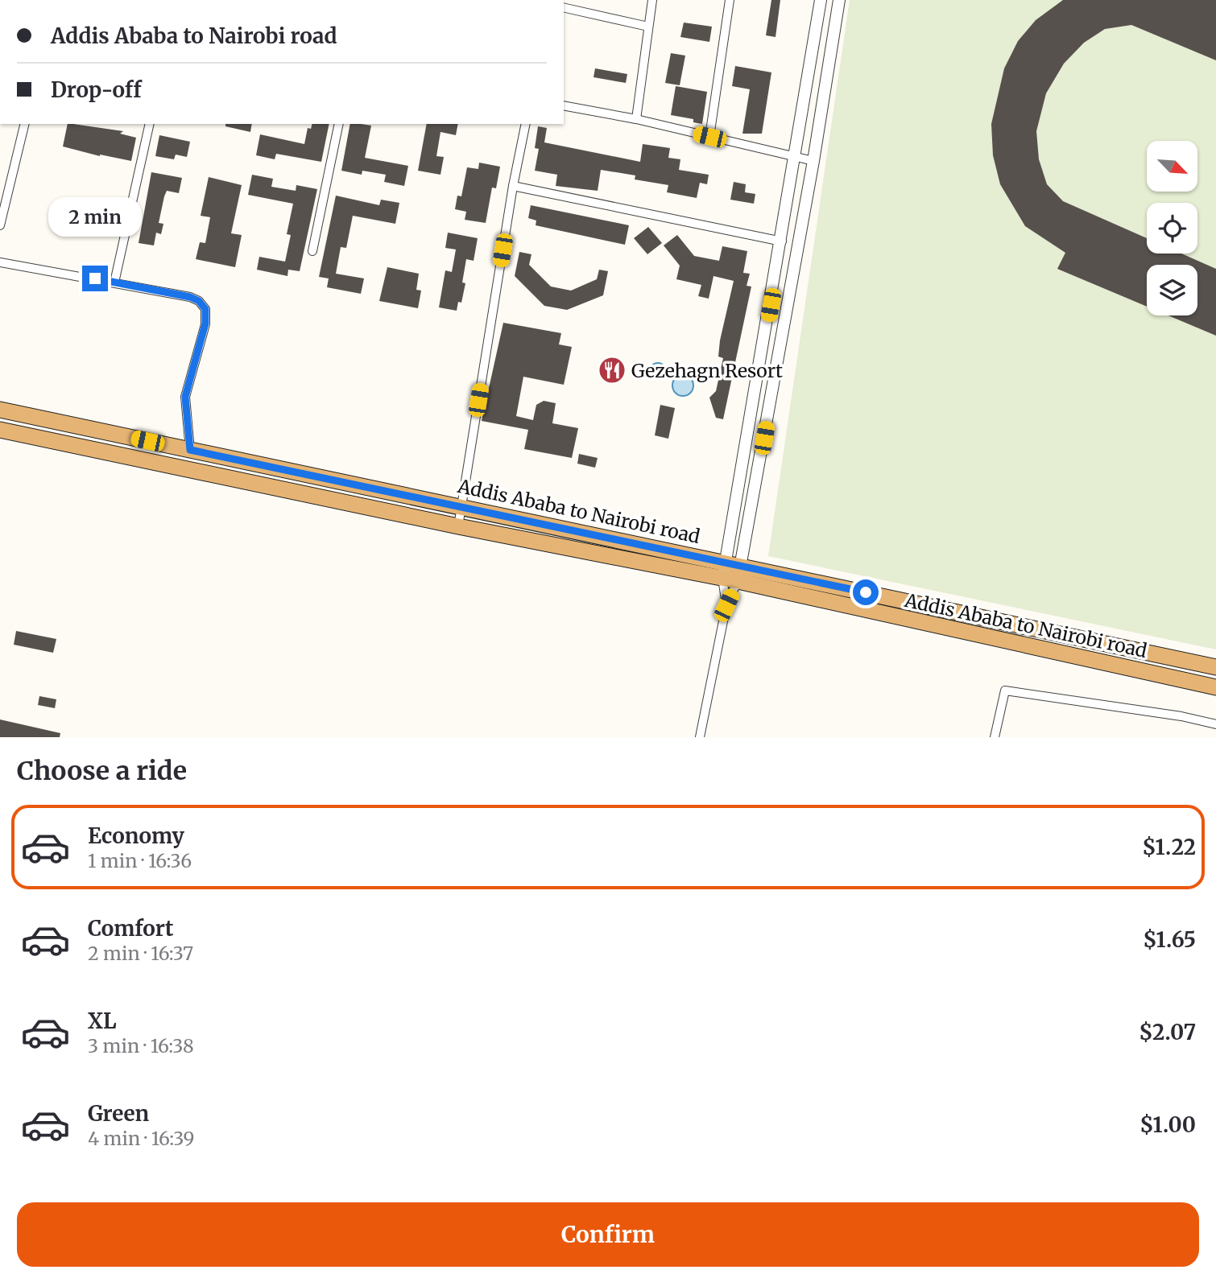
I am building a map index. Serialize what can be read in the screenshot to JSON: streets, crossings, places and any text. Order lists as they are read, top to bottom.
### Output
{
  "streets": {
    "highway": ["Addis Ababa to Nairobi road"]
  },
  "places": {
    "restaurant": ["Gezehagn Resort"]
  },
  "north": "bottom right",
  "page": {
    "banner": ["Addis Ababa to Nairobi road", "Drop-off"],
    "bubble": "2 min",
    "heading": "Choose a ride",
    "list": [
      {
        "name": "Economy",
        "note": "1 min · 16:36",
        "value": "$1.22"
      },
      {
        "name": "Comfort",
        "note": "2 min · 16:37",
        "value": "$1.65"
      },
      {
        "name": "XL",
        "note": "3 min · 16:38",
        "value": "$2.07"
      },
      {
        "name": "Green",
        "note": "4 min · 16:39",
        "value": "$1.00"
      }
    ],
    "buttons": "Confirm"
  }
}
